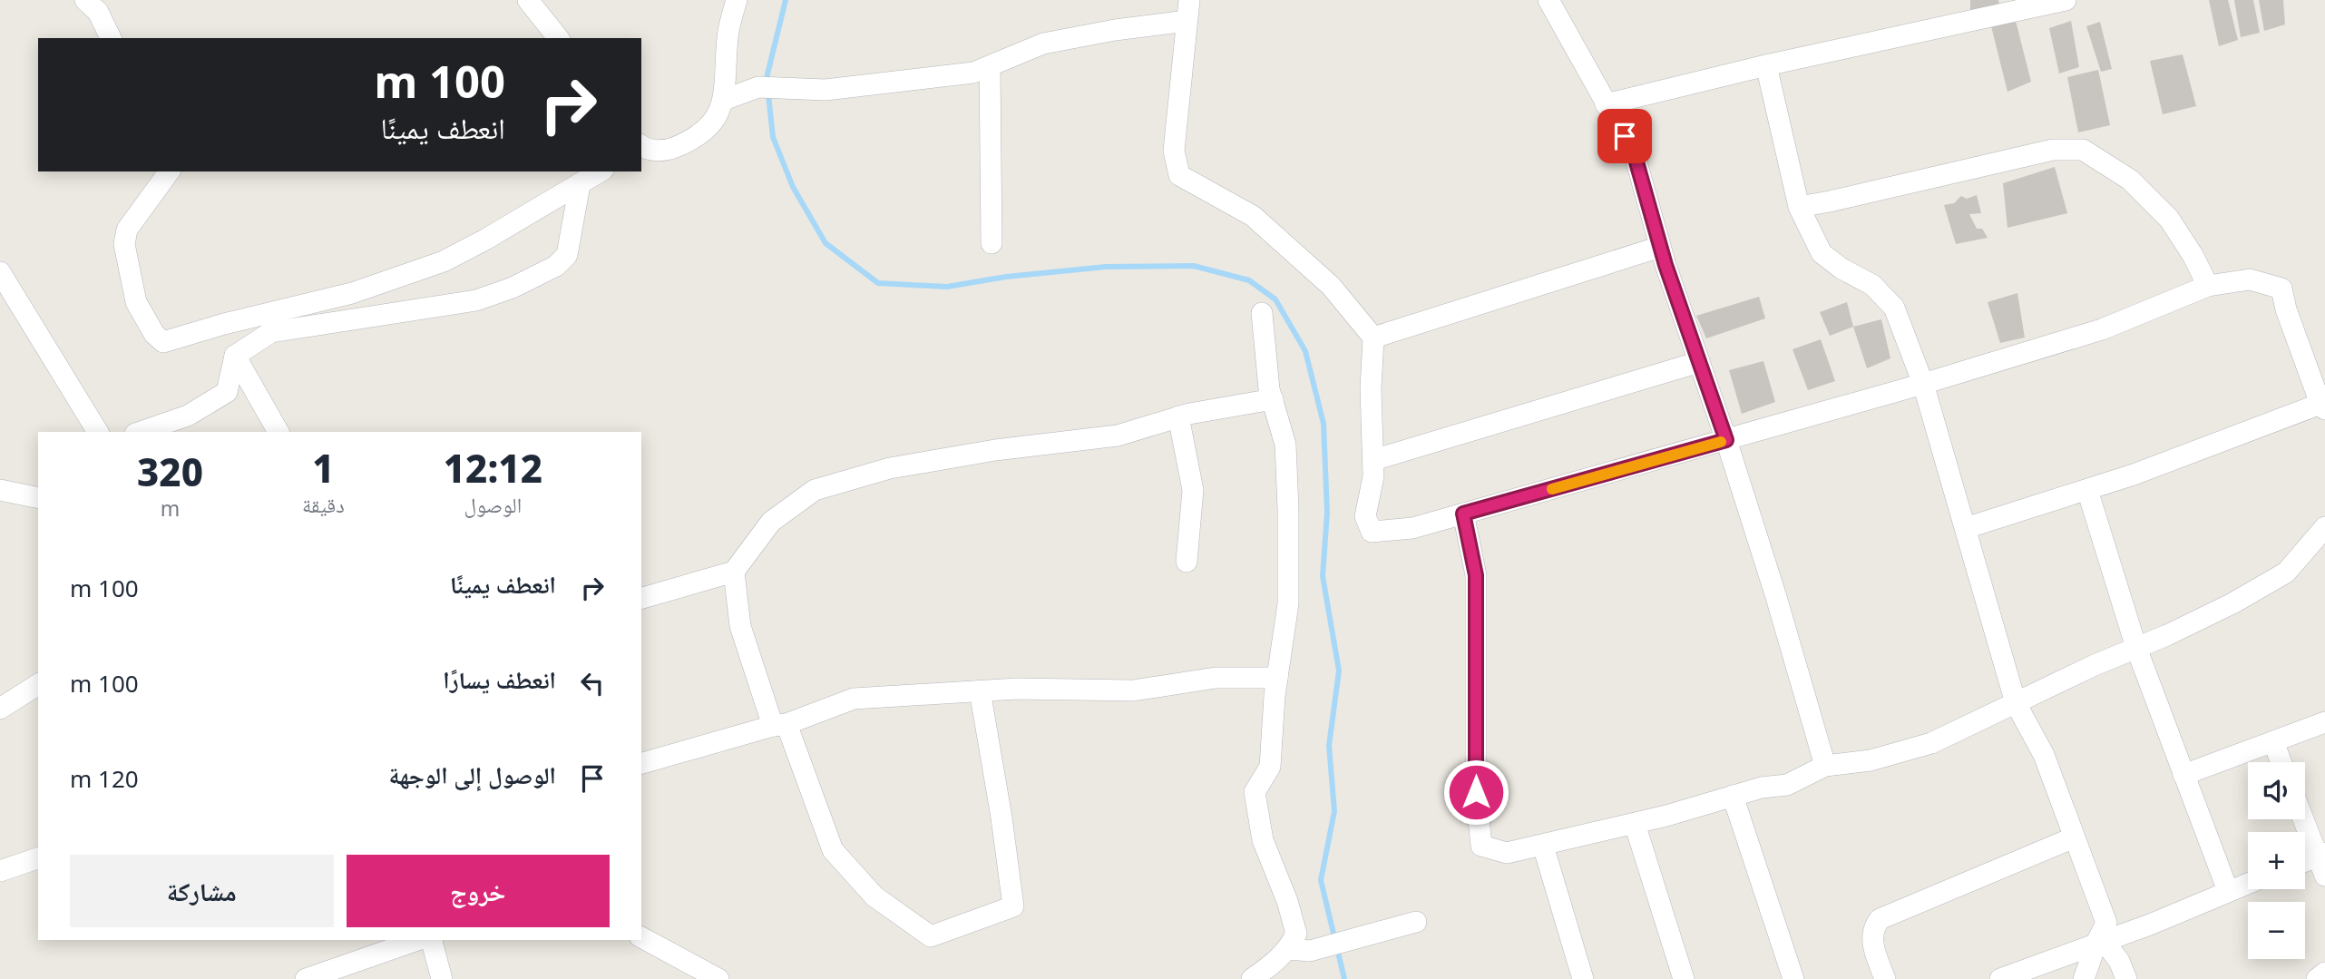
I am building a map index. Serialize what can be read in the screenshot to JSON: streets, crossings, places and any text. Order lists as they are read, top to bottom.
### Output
{
  "page": {
    "turn": ["100 m", "انعطف يمينًا"],
    "eta": [
      "12:12",
      "الوصول",
      "1",
      "دقيقة",
      "320",
      "m"
    ],
    "list": [
      {
        "name": "انعطف يمينًا",
        "value": "100 m"
      },
      {
        "name": "انعطف يسارًا",
        "value": "100 m"
      },
      {
        "name": "الوصول إلى الوجهة",
        "value": "120 m"
      }
    ],
    "map_buttons": ["+", "−"],
    "buttons": ["خروج", "مشاركة"]
  }
}
